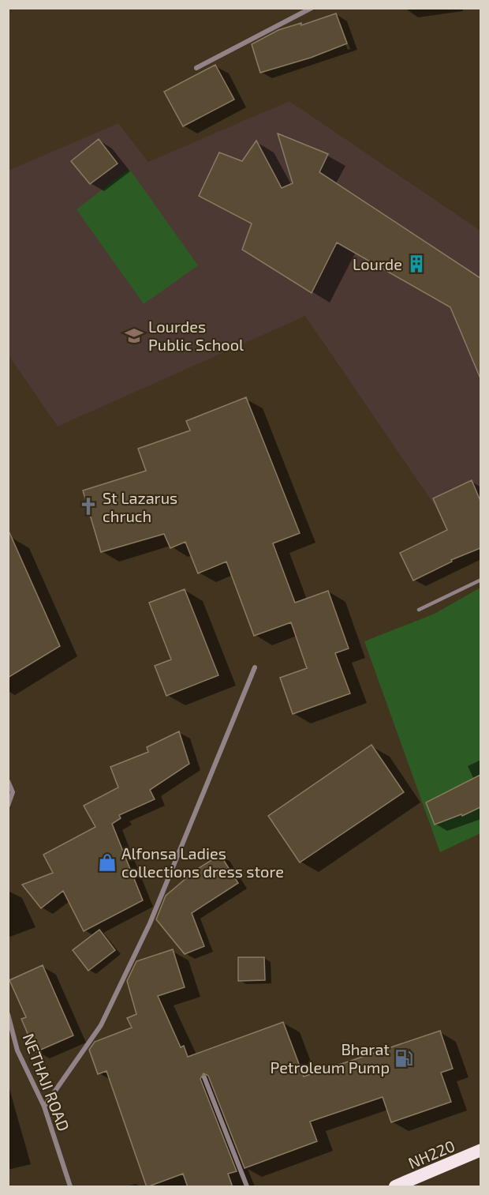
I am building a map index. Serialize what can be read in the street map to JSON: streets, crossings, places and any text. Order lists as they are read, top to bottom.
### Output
{
  "streets": {
    "highway": ["NH220"],
    "street": ["NETHAJI ROAD"]
  },
  "places": {
    "building": ["Lourde"],
    "school or university": ["Lourdes Public School"],
    "church": ["St Lazarus chruch"],
    "shop": ["Alfonsa Ladies collections dress store"],
    "fuel station": ["Bharat Petroleum Pump"]
  }
}
